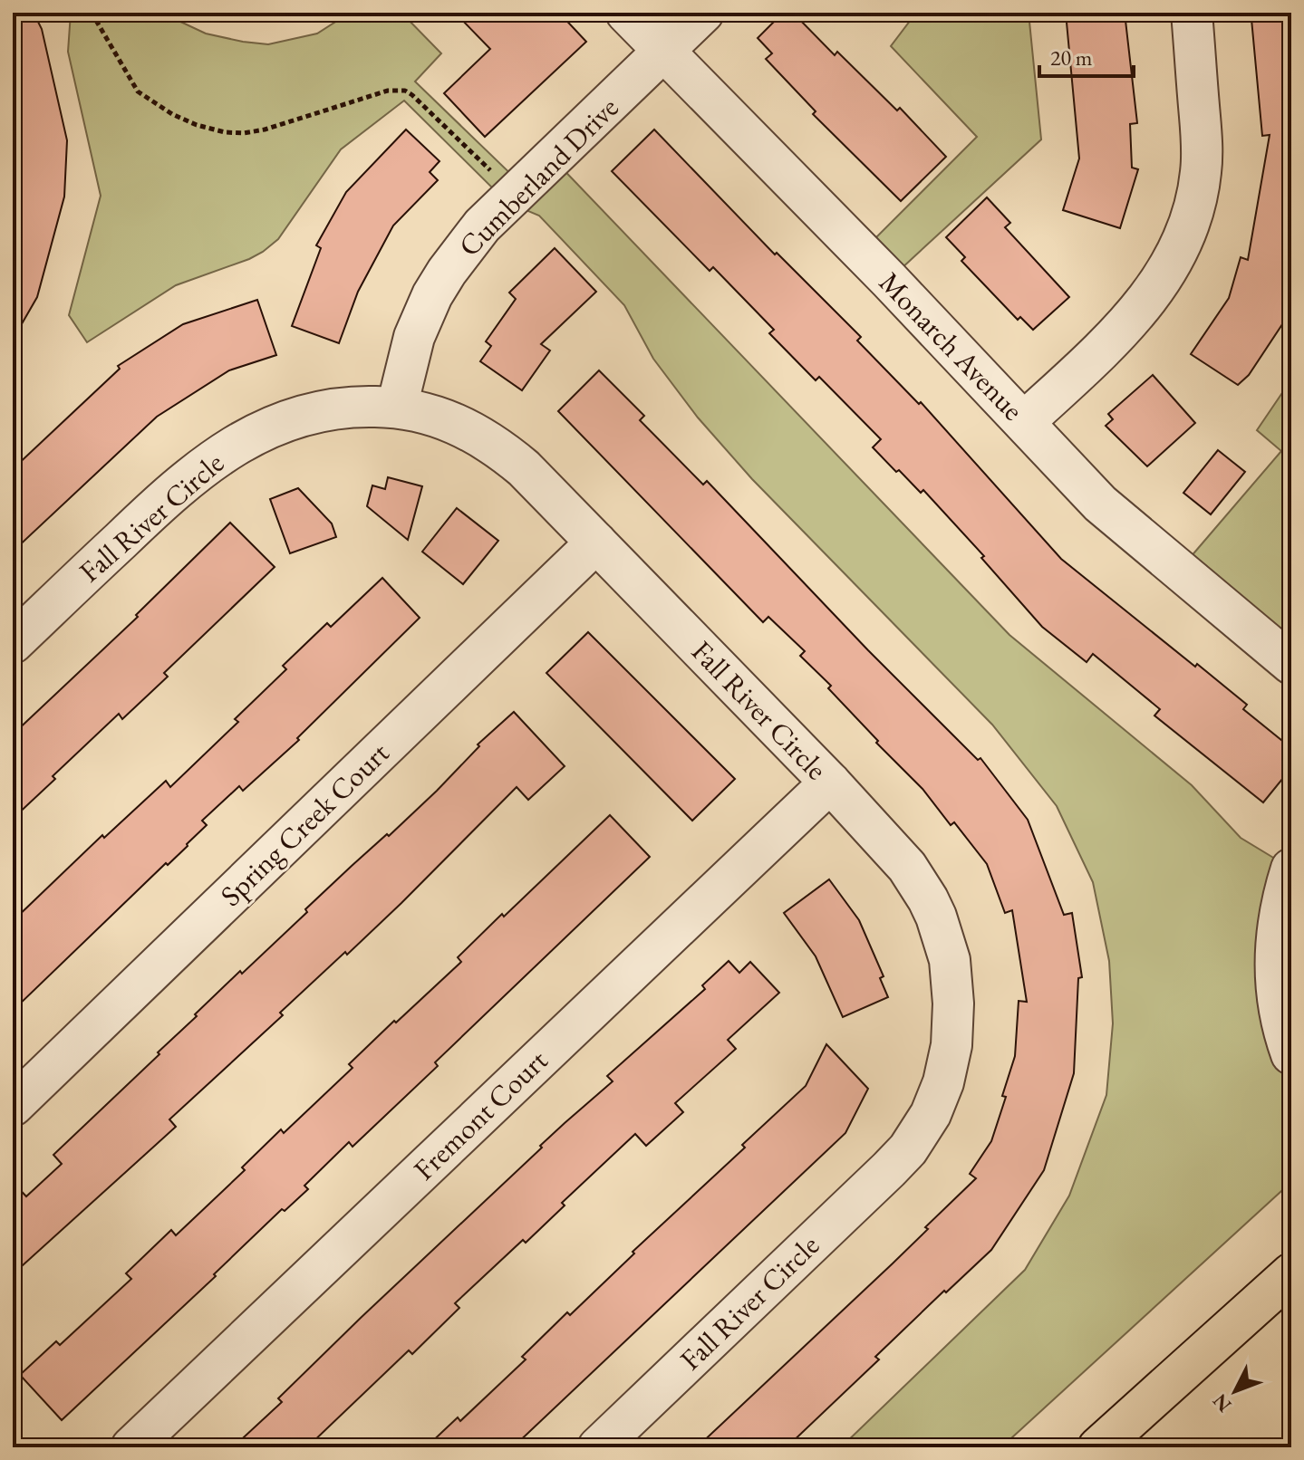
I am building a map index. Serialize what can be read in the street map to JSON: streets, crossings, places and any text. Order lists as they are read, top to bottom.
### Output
{
  "streets": {
    "street": [
      "Cumberland Drive",
      "Monarch Avenue",
      "Fall River Circle",
      "Spring Creek Court",
      "Fremont Court"
    ]
  },
  "crossings": [
    ["Cumberland Drive", "Monarch Avenue"],
    ["Cumberland Drive", "Fall River Circle"],
    ["Fall River Circle", "Spring Creek Court"],
    ["Fall River Circle", "Fremont Court"]
  ],
  "scale_bar": "20 m",
  "north": "bottom left"
}
